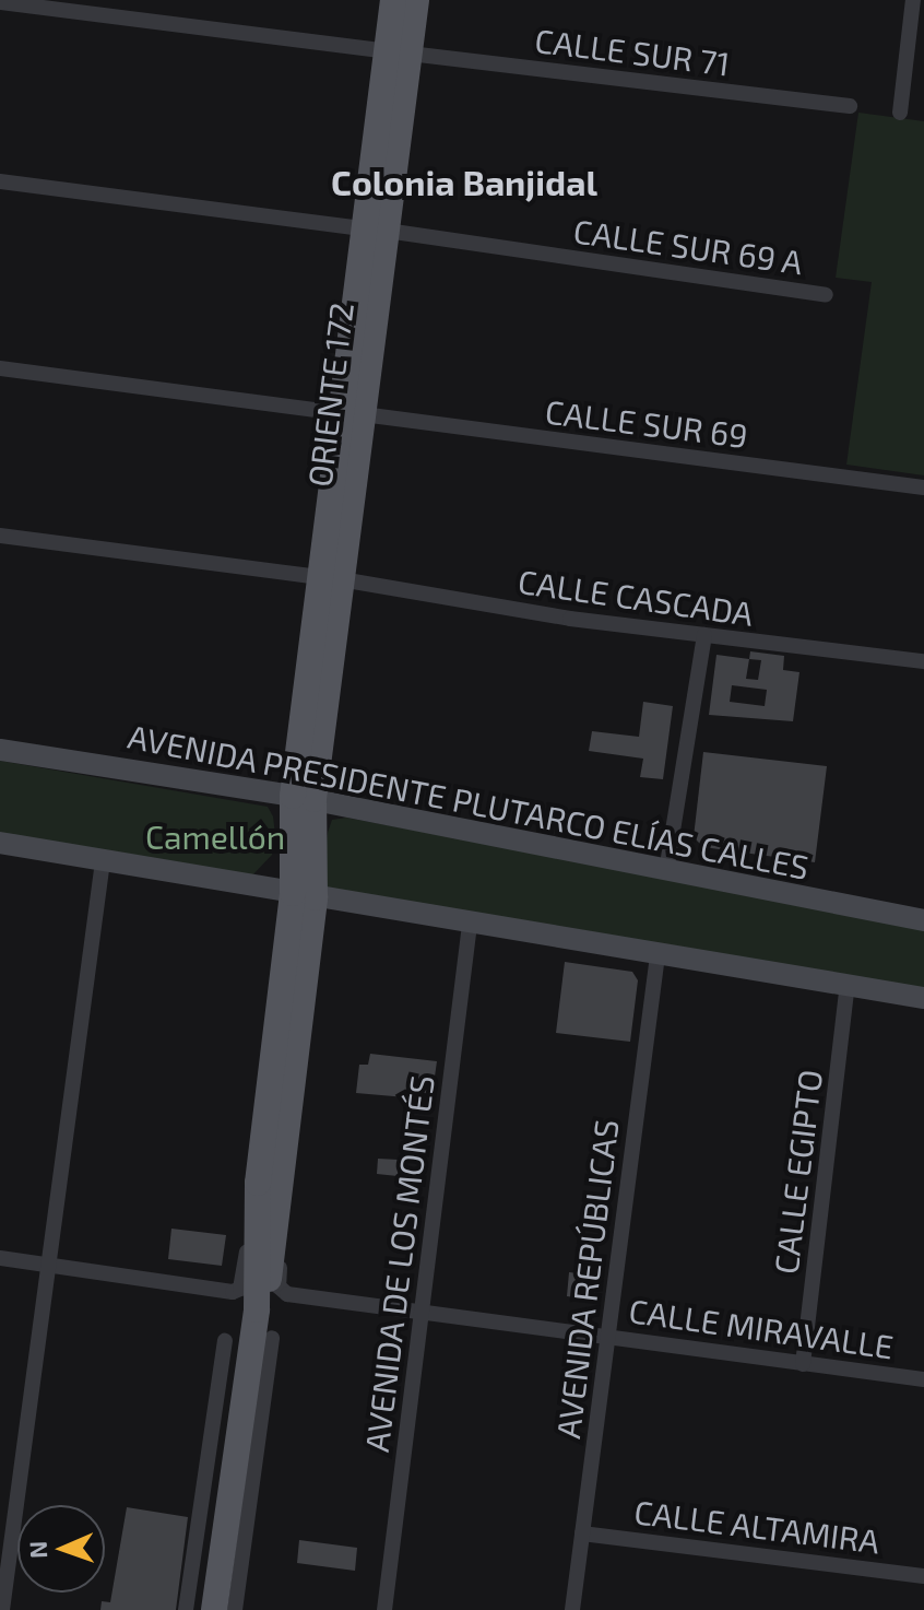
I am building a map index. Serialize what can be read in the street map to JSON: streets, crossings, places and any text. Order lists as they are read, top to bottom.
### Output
{
  "streets": {
    "main road": ["ORIENTE 172", "AVENIDA PRESIDENTE PLUTARCO ELÍAS CALLES"],
    "street": [
      "CALLE SUR 71",
      "CALLE SUR 69 A",
      "CALLE SUR 69",
      "CALLE CASCADA",
      "CALLE EGIPTO",
      "AVENIDA DE LOS MONTÉS",
      "AVENIDA REPÚBLICAS",
      "CALLE MIRAVALLE",
      "CALLE ALTAMIRA"
    ]
  },
  "crossings": [
    ["CALLE SUR 71", "ORIENTE 172"],
    ["CALLE SUR 69 A", "ORIENTE 172"],
    ["ORIENTE 172", "CALLE SUR 69"],
    ["ORIENTE 172", "CALLE CASCADA"],
    ["ORIENTE 172", "AVENIDA PRESIDENTE PLUTARCO ELÍAS CALLES"],
    ["CALLE EGIPTO", "CALLE MIRAVALLE"],
    ["AVENIDA DE LOS MONTÉS", "CALLE MIRAVALLE"],
    ["AVENIDA REPÚBLICAS", "CALLE MIRAVALLE"],
    ["AVENIDA REPÚBLICAS", "CALLE ALTAMIRA"]
  ],
  "districts": ["Colonia Banjidal"],
  "parks": ["Camellón"],
  "north": "left"
}
